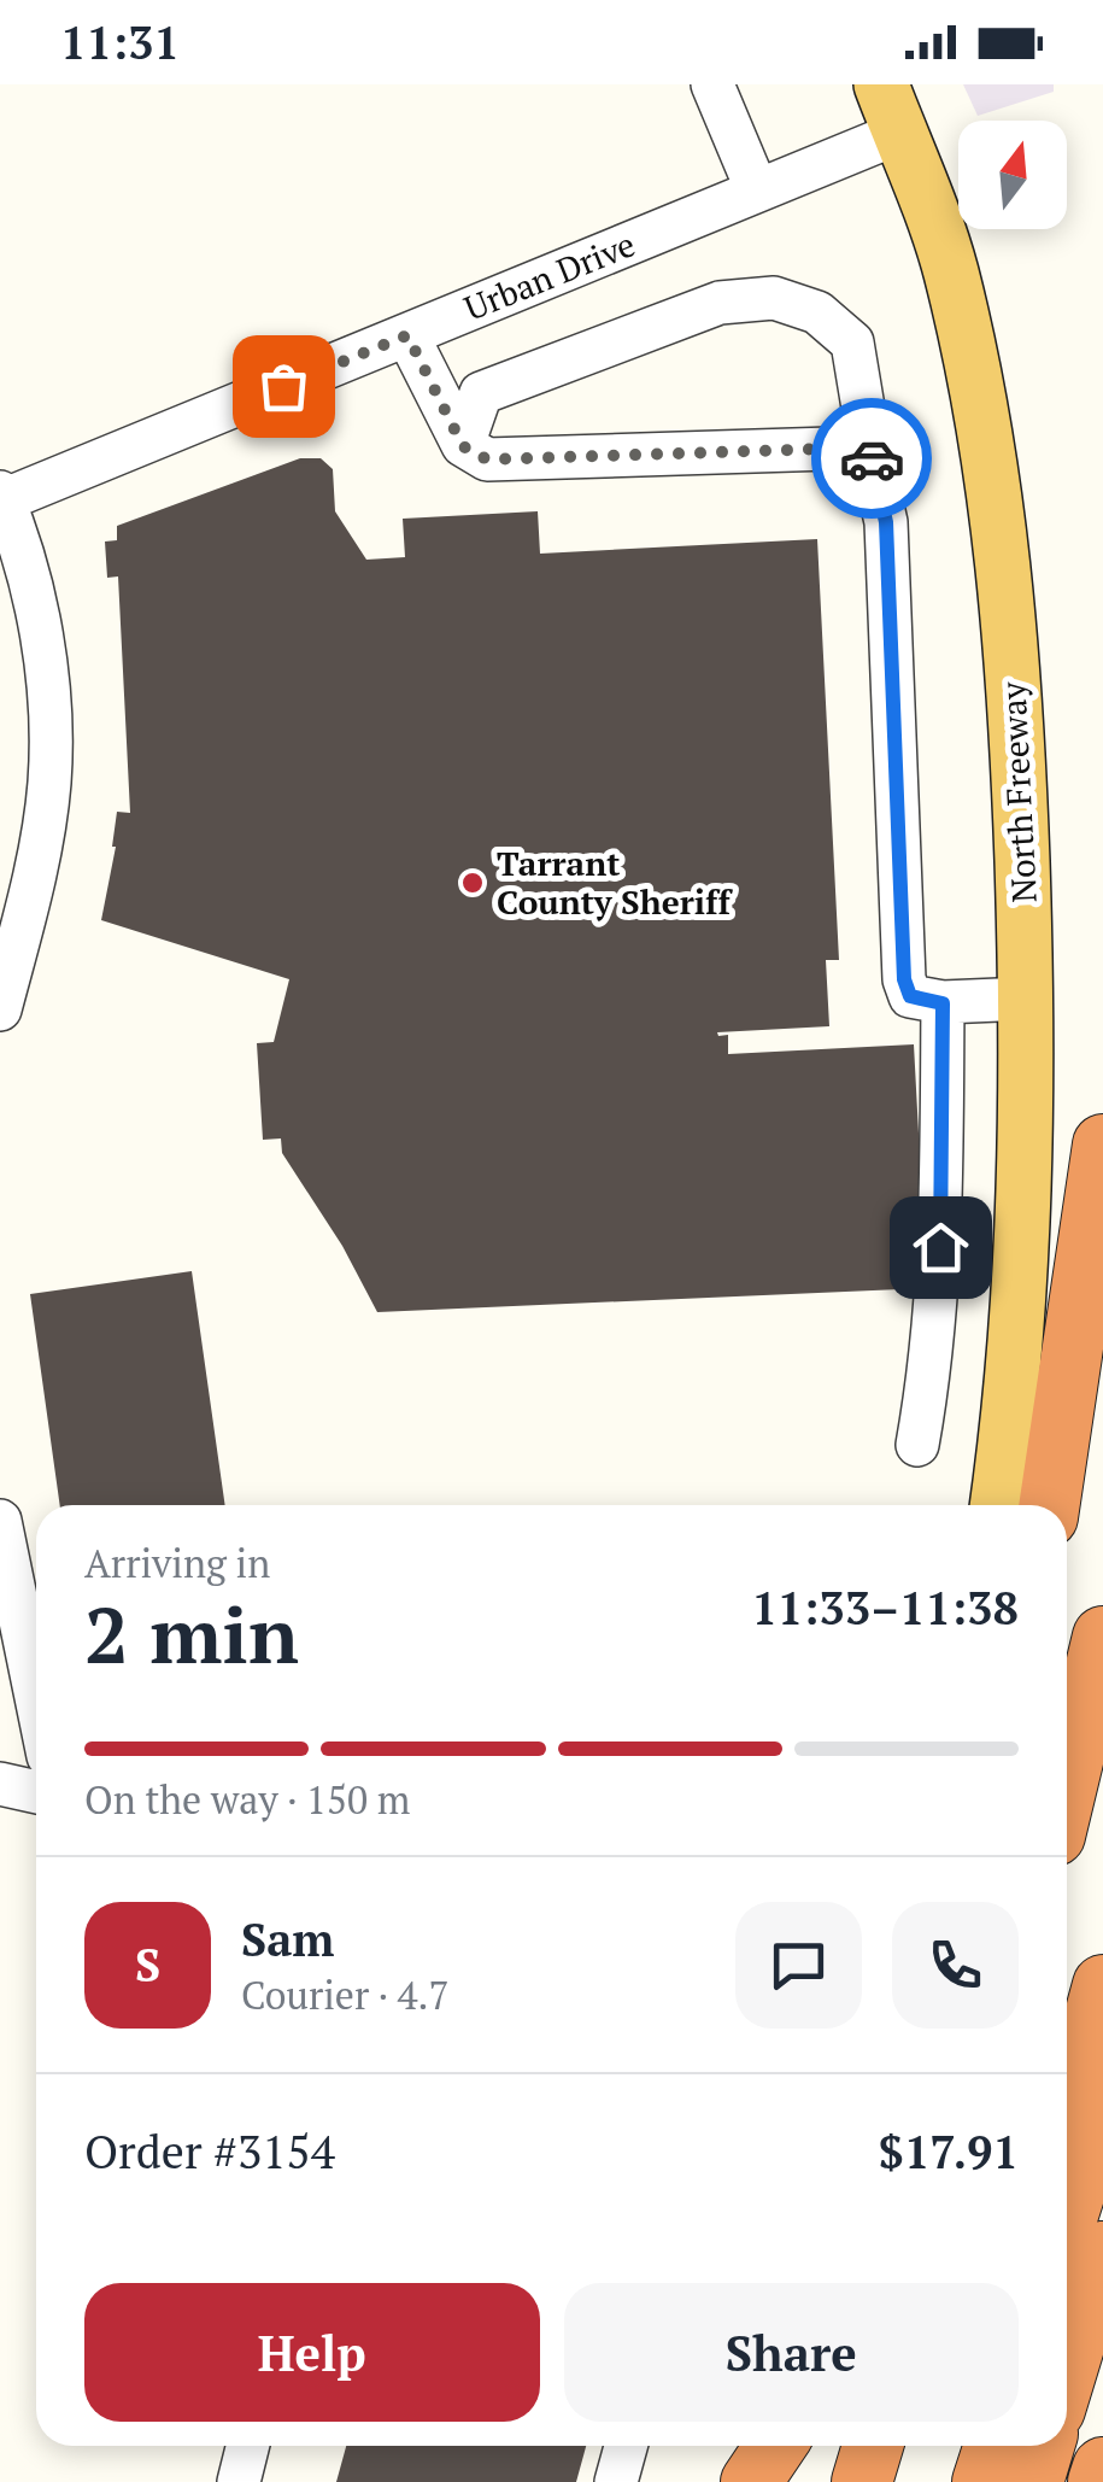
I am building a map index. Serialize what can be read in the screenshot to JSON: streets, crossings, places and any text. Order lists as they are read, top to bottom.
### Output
{
  "streets": {
    "main road": ["North Freeway"],
    "street": ["Urban Drive"]
  },
  "crossings": [
    ["Urban Drive", "North Freeway"]
  ],
  "places": ["Tarrant County Sheriff"],
  "north": "top",
  "page": {
    "status": "11:31",
    "heading": ["2 min", "Arriving in", "11:33–11:38"],
    "panel": [
      "Sam",
      "Courier · 4.7",
      "Order #3154",
      "$17.91"
    ],
    "bar": "On the way · 150 m",
    "round": "S",
    "buttons": ["Help", "Share"]
  }
}
